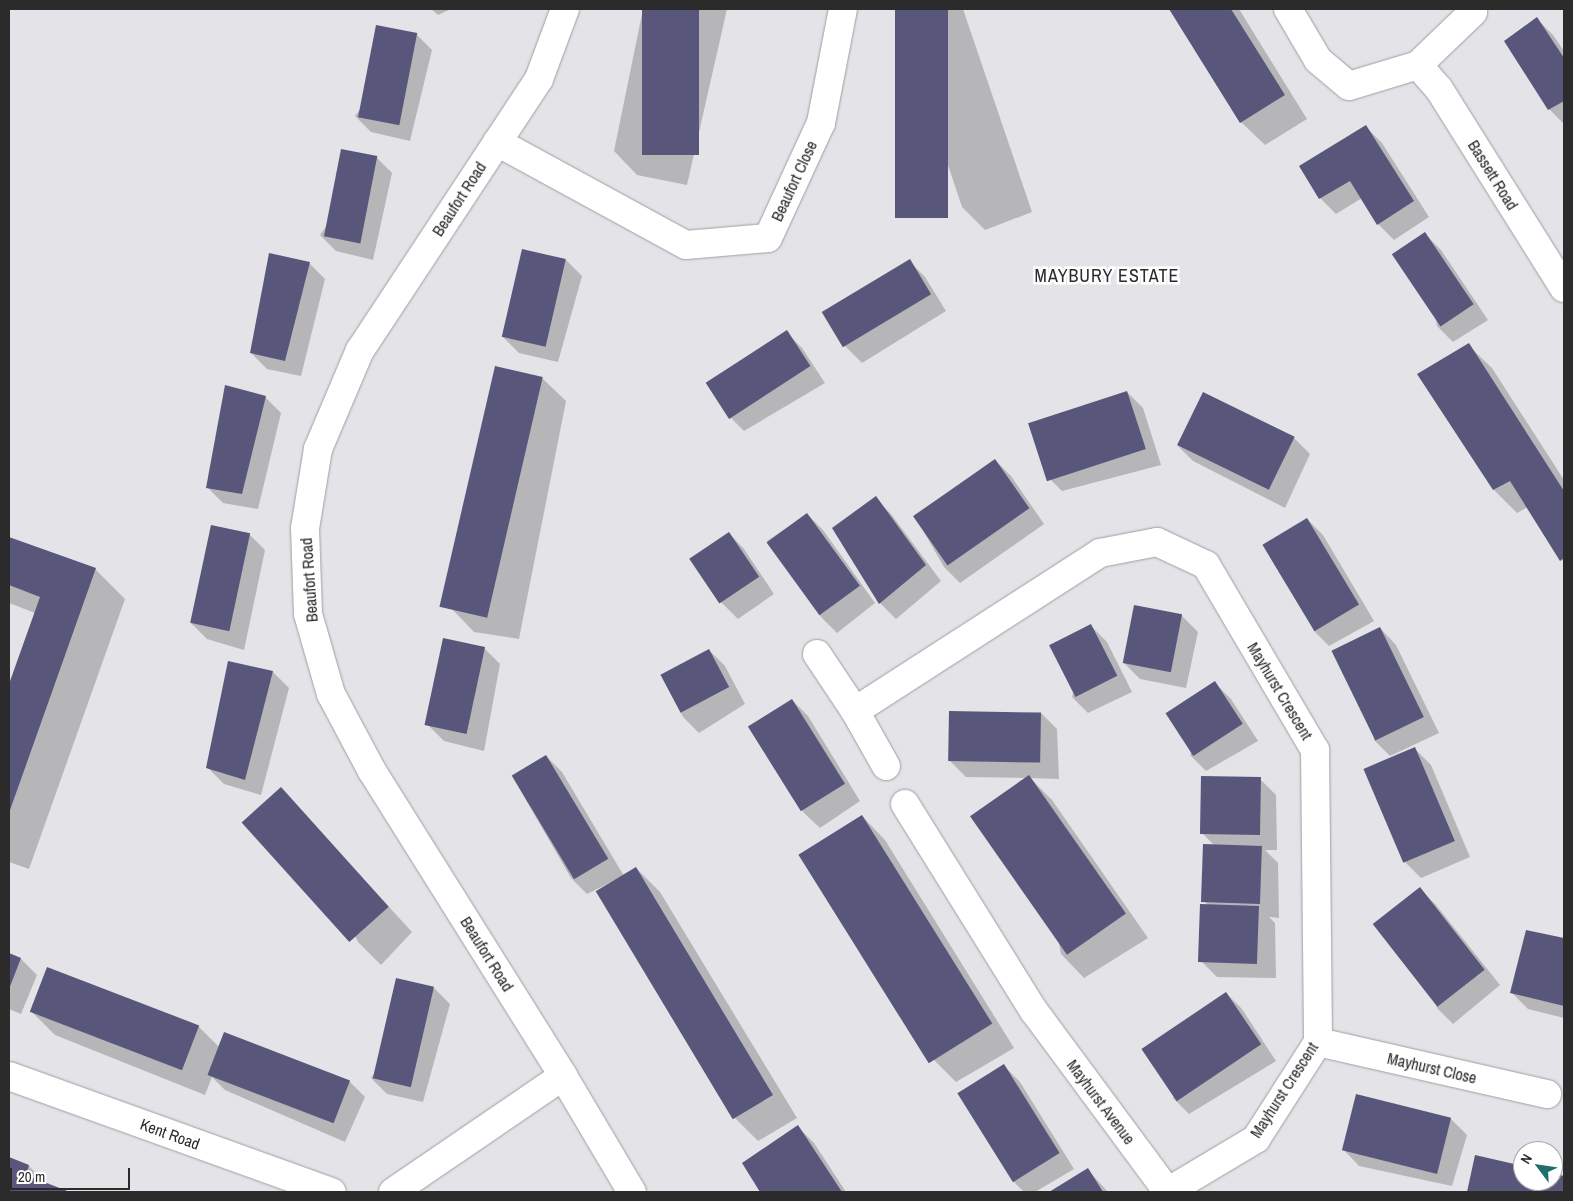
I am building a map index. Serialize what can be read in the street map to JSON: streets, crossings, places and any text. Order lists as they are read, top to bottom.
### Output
{
  "streets": {
    "street": [
      "Bassett Road",
      "Beaufort Close",
      "Beaufort Road",
      "Mayhurst Crescent",
      "Mayhurst Close",
      "Mayhurst Avenue",
      "Kent Road"
    ]
  },
  "crossings": [
    ["Beaufort Close", "Beaufort Road"],
    ["Mayhurst Crescent", "Mayhurst Close"],
    ["Mayhurst Crescent", "Mayhurst Avenue"]
  ],
  "districts": ["MAYBURY ESTATE"],
  "scale_bar": "20 m",
  "north": "top left"
}
